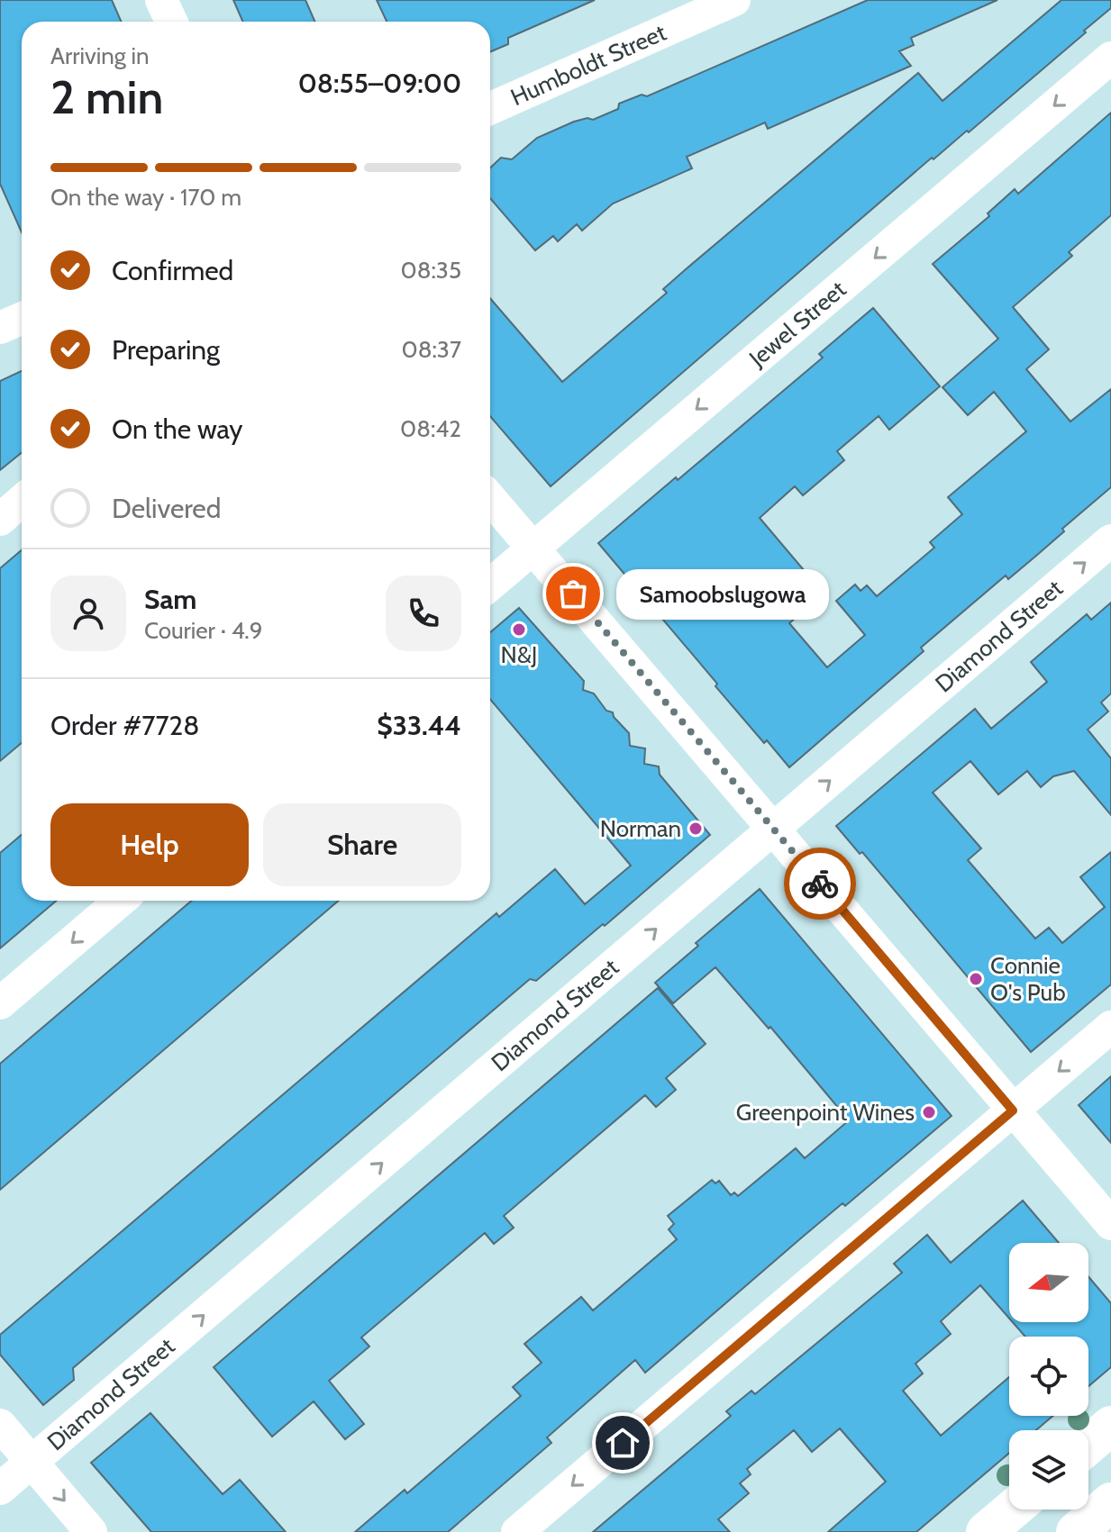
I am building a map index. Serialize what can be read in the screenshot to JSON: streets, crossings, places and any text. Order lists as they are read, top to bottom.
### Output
{
  "streets": {
    "street": ["Humboldt Street", "Jewel Street", "Diamond Street"]
  },
  "one_way": ["Jewel Street", "Diamond Street"],
  "places": [
    "Samoobslugowa",
    "N&J",
    "Norman",
    "Connie O's Pub",
    "Greenpoint Wines"
  ],
  "north": "left",
  "page": {
    "heading": ["2 min", "Arriving in", "08:55–09:00"],
    "panel": [
      "Sam",
      "Courier · 4.9",
      "Order #7728",
      "$33.44"
    ],
    "bar": "On the way · 170 m",
    "list": [
      ["Confirmed", "08:35"],
      ["Preparing", "08:37"],
      ["On the way", "08:42"],
      "Delivered"
    ],
    "bubble": "Samoobslugowa",
    "buttons": ["Help", "Share"]
  }
}
